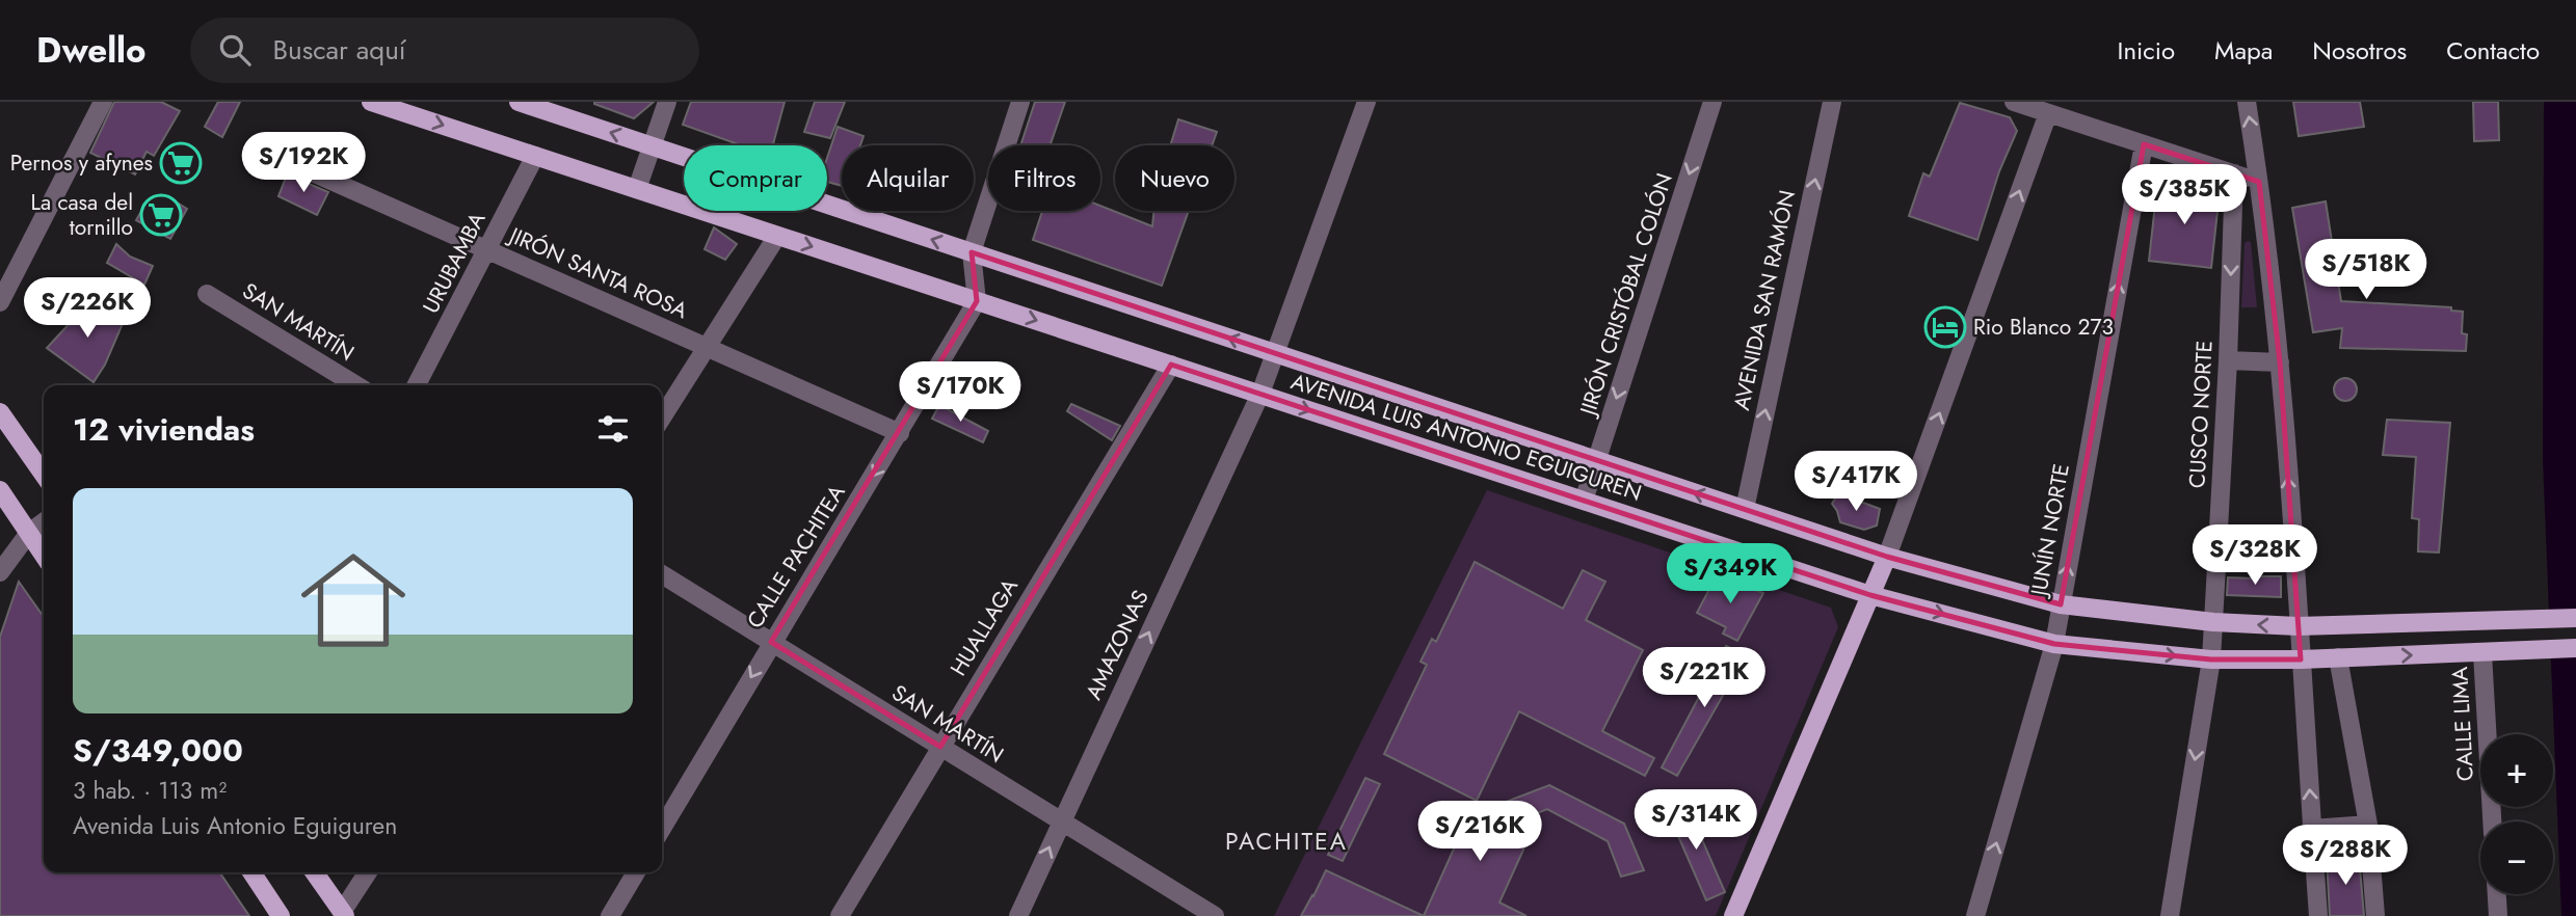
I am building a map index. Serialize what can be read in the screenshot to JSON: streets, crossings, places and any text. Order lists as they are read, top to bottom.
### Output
{
  "streets": {
    "main road": ["AVENIDA LUIS ANTONIO EGUIGUREN"],
    "street": [
      "URUBAMBA",
      "JIRÓN SANTA ROSA",
      "JIRÓN CRISTÓBAL COLÓN",
      "AVENIDA SAN RAMÓN",
      "SAN MARTÍN",
      "CUSCO NORTE",
      "JUNÍN NORTE",
      "CALLE PACHITEA",
      "HUALLAGA",
      "AMAZONAS",
      "CALLE LIMA"
    ]
  },
  "crossings": [
    ["URUBAMBA", "JIRÓN SANTA ROSA"],
    ["URUBAMBA", "AVENIDA LUIS ANTONIO EGUIGUREN"],
    ["JIRÓN SANTA ROSA", "CALLE PACHITEA"],
    ["JIRÓN CRISTÓBAL COLÓN", "AVENIDA LUIS ANTONIO EGUIGUREN"],
    ["AVENIDA SAN RAMÓN", "AVENIDA LUIS ANTONIO EGUIGUREN"],
    ["SAN MARTÍN", "CALLE PACHITEA"],
    ["SAN MARTÍN", "HUALLAGA"],
    ["SAN MARTÍN", "AMAZONAS"],
    ["CUSCO NORTE", "AVENIDA LUIS ANTONIO EGUIGUREN"],
    ["AVENIDA LUIS ANTONIO EGUIGUREN", "JUNÍN NORTE"],
    ["AVENIDA LUIS ANTONIO EGUIGUREN", "CALLE PACHITEA"],
    ["AVENIDA LUIS ANTONIO EGUIGUREN", "HUALLAGA"],
    ["AVENIDA LUIS ANTONIO EGUIGUREN", "AMAZONAS"],
    ["AVENIDA LUIS ANTONIO EGUIGUREN", "CALLE LIMA"]
  ],
  "one_way": [
    "JIRÓN CRISTÓBAL COLÓN",
    "AVENIDA SAN RAMÓN",
    "CALLE PACHITEA",
    "AMAZONAS"
  ],
  "districts": ["PACHITEA"],
  "places": {
    "supermarket": ["Pernos y afynes", "La casa del tornillo"],
    "hotel": ["Rio Blanco 273"]
  },
  "page": {
    "header": "Dwello",
    "search": "Buscar aquí",
    "nav": [
      "Inicio",
      "Mapa",
      "Nosotros",
      "Contacto"
    ],
    "price": [
      "S/192K",
      "S/385K",
      "S/518K",
      "S/226K",
      "S/170K",
      "S/417K",
      "S/328K",
      "S/349K",
      "S/221K",
      "S/314K",
      "S/216K",
      "S/288K"
    ],
    "chip": [
      "Comprar",
      "Alquilar",
      "Filtros",
      "Nuevo"
    ],
    "heading": "12 viviendas",
    "list": [
      {
        "name": "S/349,000",
        "note": "3 hab. · 113 m² · Avenida Luis Antonio Eguiguren"
      }
    ],
    "map_buttons": ["+", "−"]
  }
}
